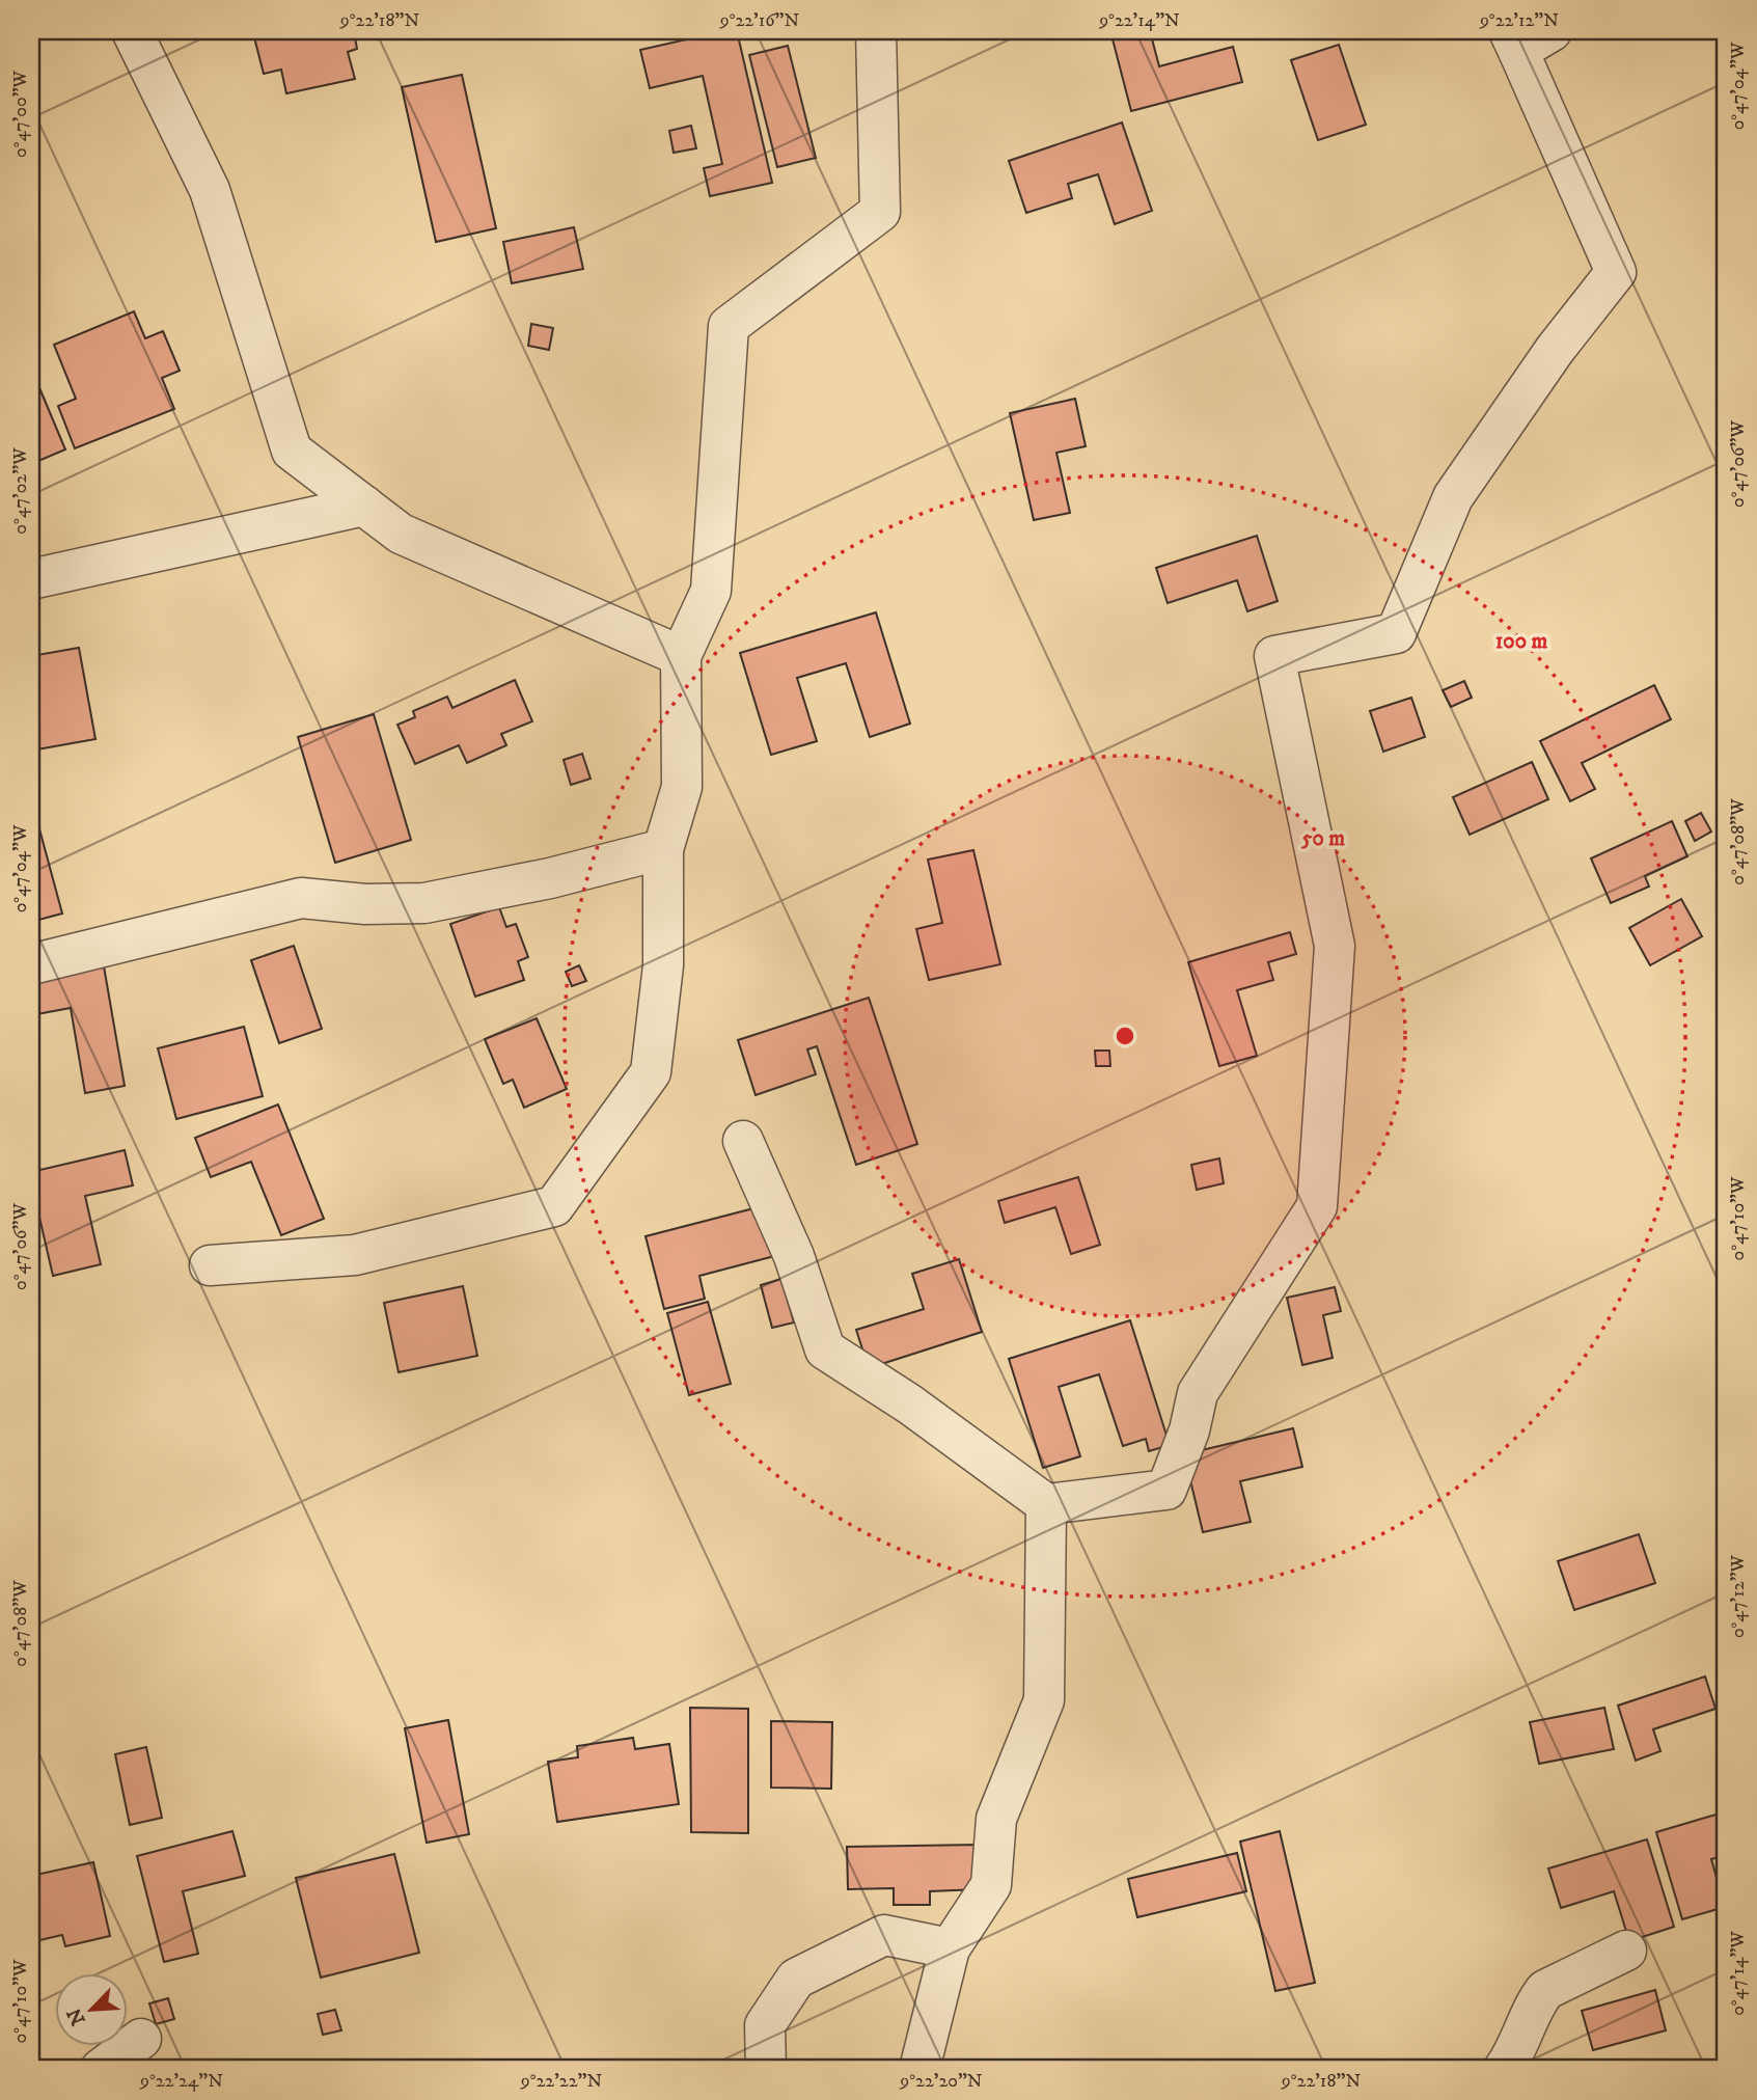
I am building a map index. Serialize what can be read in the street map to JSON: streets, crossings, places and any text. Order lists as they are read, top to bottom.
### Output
{
  "north": "bottom left",
  "coordinates": [
    "9°22'18\"N",
    "9°22'16\"N",
    "9°22'14\"N",
    "9°22'12\"N",
    "0°47'04\"W",
    "0°47'00\"W",
    "0°47'06\"W",
    "0°47'02\"W",
    "0°47'08\"W",
    "0°47'10\"W",
    "0°47'12\"W",
    "0°47'14\"W",
    "9°22'24\"N",
    "9°22'22\"N",
    "9°22'20\"N"
  ],
  "rings": ["100 m", "50 m"]
}
